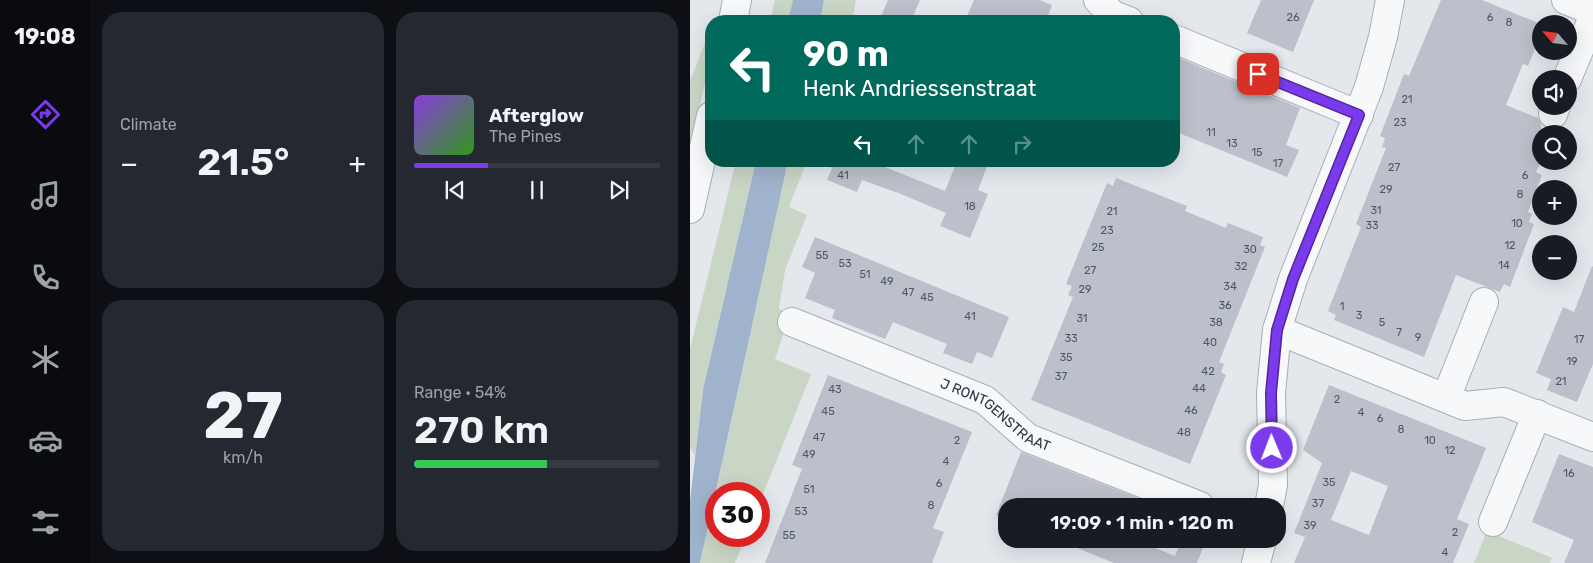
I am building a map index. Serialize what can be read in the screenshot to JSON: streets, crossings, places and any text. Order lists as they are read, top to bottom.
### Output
{
  "streets": {
    "street": ["J RONTGENSTRAAT"]
  },
  "house_numbers": [
    "26",
    "6",
    "8",
    "21",
    "23",
    "11",
    "13",
    "15",
    "17",
    "27",
    "41",
    "6",
    "29",
    "8",
    "18",
    "31",
    "21",
    "10",
    "33",
    "23",
    "12",
    "25",
    "30",
    "55",
    "53",
    "14",
    "32",
    "27",
    "51",
    "49",
    "34",
    "29",
    "47",
    "45",
    "36",
    "1",
    "3",
    "41",
    "31",
    "38",
    "5",
    "7",
    "9",
    "33",
    "17",
    "40",
    "35",
    "19",
    "42",
    "37",
    "21",
    "44",
    "43",
    "2",
    "46",
    "45",
    "4",
    "6",
    "8",
    "48",
    "47",
    "2",
    "10",
    "12",
    "49",
    "4",
    "16",
    "35",
    "6",
    "51",
    "37",
    "8",
    "53",
    "39",
    "2",
    "55",
    "4"
  ],
  "north": "top left",
  "page": {
    "tabs": "19:08",
    "tile": [
      "Climate",
      ["27", "km/h"],
      ["Range · 54%", "270 km"]
    ],
    "map_buttons": ["+", "−"],
    "turn": ["90 m", "Henk Andriessenstraat"],
    "song": ["Afterglow", "The Pines"],
    "heat": ["−", "21.5°", "+"],
    "limit": "30",
    "trip": "19:09 · 1 min · 120 m"
  }
}
